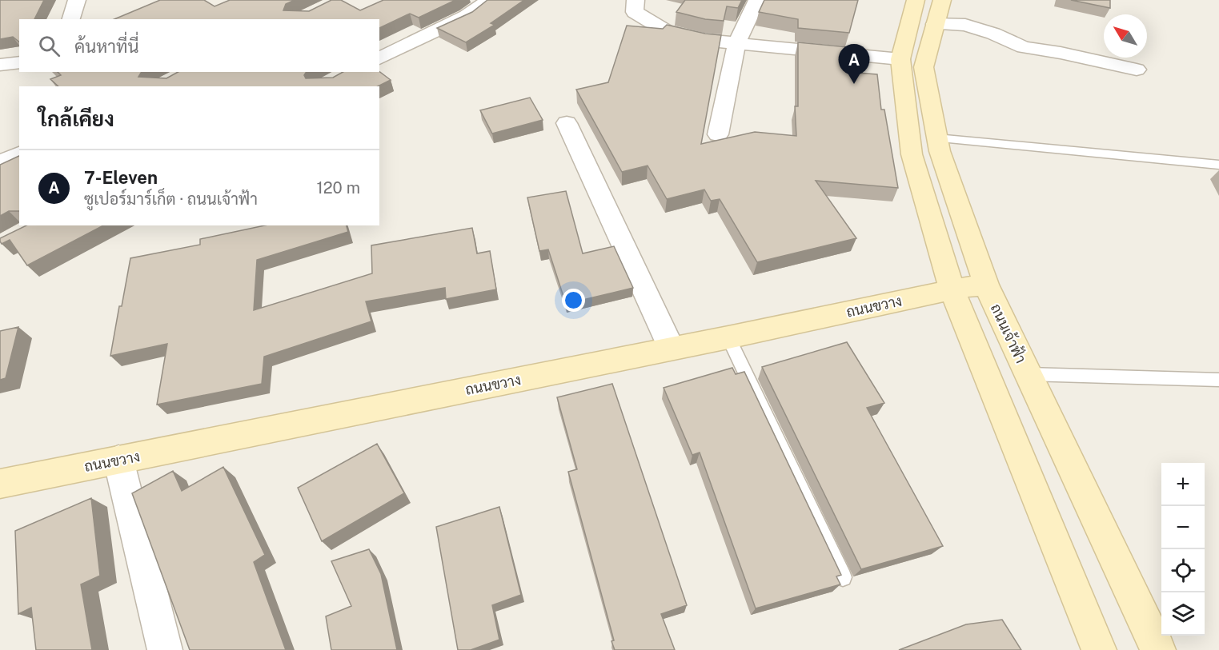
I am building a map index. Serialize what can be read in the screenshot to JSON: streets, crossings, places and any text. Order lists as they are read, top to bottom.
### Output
{
  "streets": {
    "main road": ["ถนนขวาง", "ถนนเจ้าฟ้า"]
  },
  "crossings": [
    ["ถนนขวาง", "ถนนเจ้าฟ้า"]
  ],
  "north": "top left",
  "page": {
    "search": "ค้นหาที่นี่",
    "pins": "A",
    "heading": "ใกล้เคียง",
    "list": [
      {
        "mark": "A",
        "name": "7-Eleven",
        "note": "ซูเปอร์มาร์เก็ต · ถนนเจ้าฟ้า",
        "value": "120 m"
      }
    ],
    "map_buttons": ["+", "−"]
  }
}
